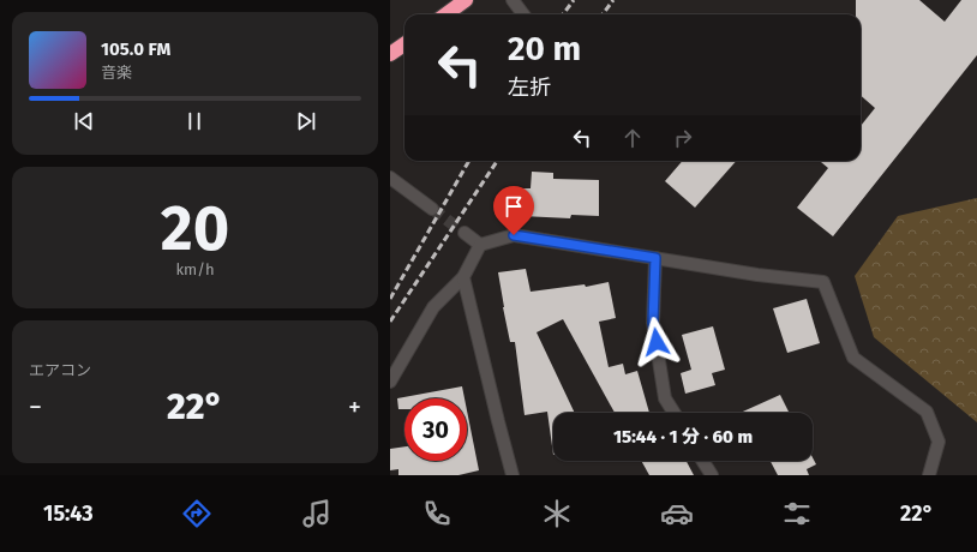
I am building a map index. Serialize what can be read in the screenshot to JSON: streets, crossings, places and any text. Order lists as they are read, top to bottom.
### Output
{
  "page": {
    "turn": ["20 m", "左折"],
    "song": ["105.0 FM", "音楽"],
    "tile": [
      ["20", "km/h"],
      "エアコン"
    ],
    "heat": ["−", "22°", "+"],
    "limit": "30",
    "trip": "15:44 · 1 分 · 60 m",
    "tabs": ["15:43", "22°"]
  }
}
